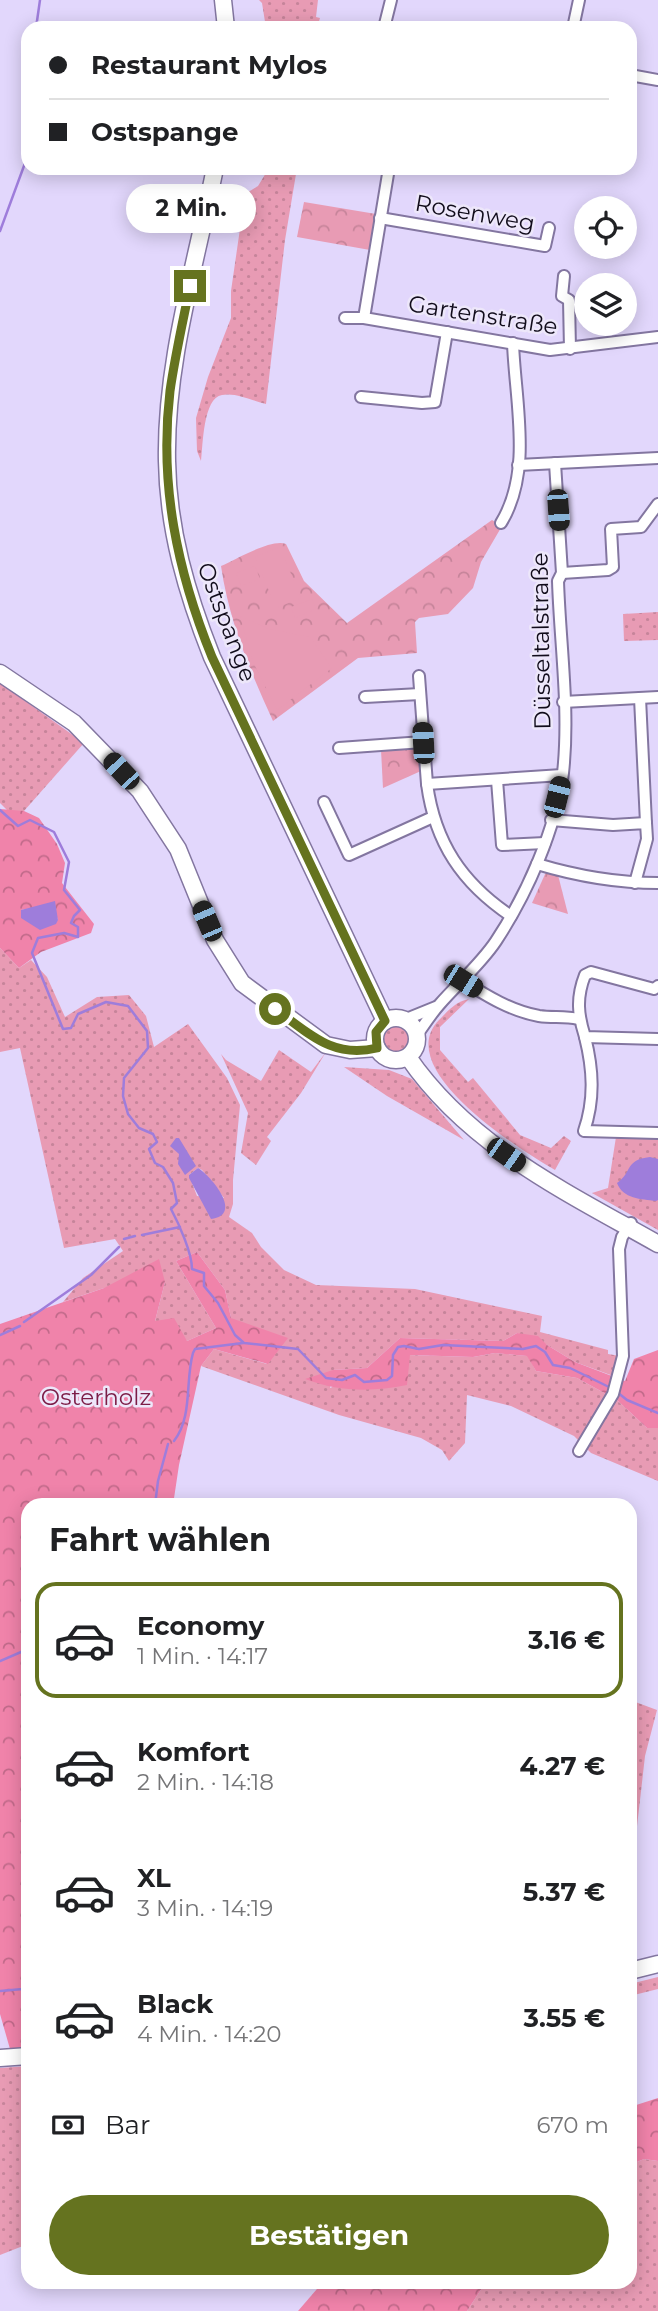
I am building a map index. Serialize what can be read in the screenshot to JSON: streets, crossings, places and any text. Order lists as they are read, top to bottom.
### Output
{
  "streets": {
    "main road": ["Ostspange"],
    "street": ["Rosenweg", "Gartenstraße", "Düsseltalstraße"]
  },
  "crossings": [
    ["Ostspange", "Düsseltalstraße"]
  ],
  "parks": ["Osterholz"],
  "page": {
    "banner": ["Restaurant Mylos", "Ostspange"],
    "bubble": "2 Min.",
    "heading": "Fahrt wählen",
    "list": [
      {
        "name": "Economy",
        "note": "1 Min. · 14:17",
        "value": "3.16 €"
      },
      {
        "name": "Komfort",
        "note": "2 Min. · 14:18",
        "value": "4.27 €"
      },
      {
        "name": "XL",
        "note": "3 Min. · 14:19",
        "value": "5.37 €"
      },
      {
        "name": "Black",
        "note": "4 Min. · 14:20",
        "value": "3.55 €"
      }
    ],
    "pay": ["Bar", "670 m"],
    "buttons": "Bestätigen"
  }
}
